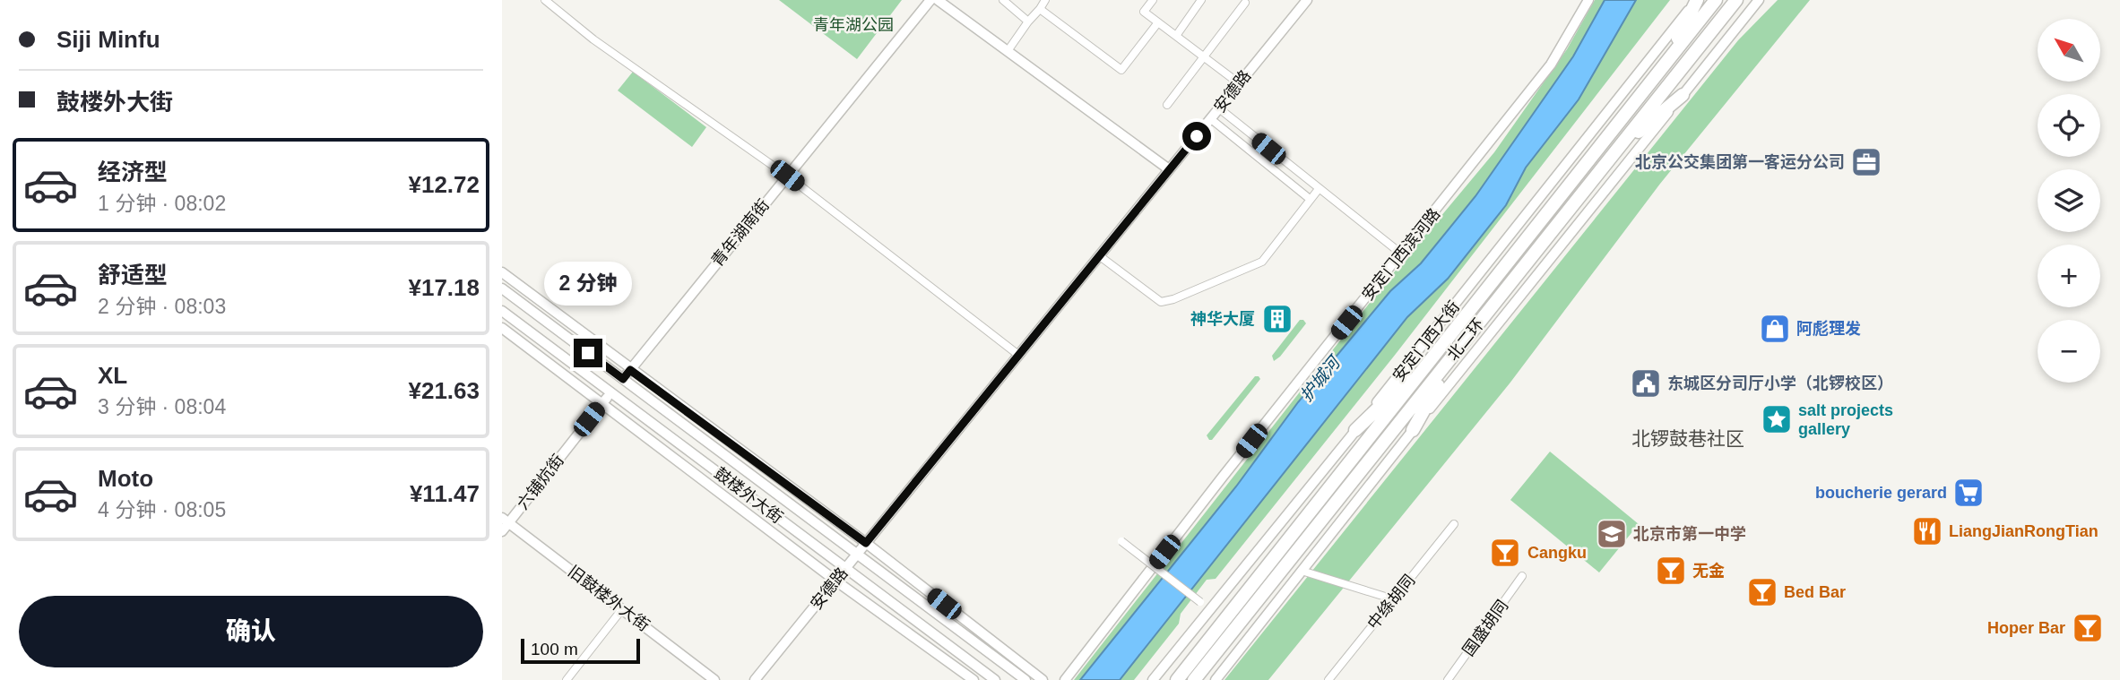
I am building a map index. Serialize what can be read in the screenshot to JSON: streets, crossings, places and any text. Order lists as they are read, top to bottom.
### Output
{
  "streets": {
    "highway": ["北二环"],
    "street": [
      "安德路",
      "青年湖南街",
      "安定门西滨河路",
      "安定门西大街",
      "六铺炕街",
      "鼓楼外大街",
      "旧鼓楼外大街",
      "中绦胡同",
      "国盛胡同"
    ]
  },
  "crossings": [
    ["安德路", "鼓楼外大街"],
    ["青年湖南街", "鼓楼外大街"],
    ["六铺炕街", "鼓楼外大街"],
    ["六铺炕街", "旧鼓楼外大街"]
  ],
  "districts": ["北锣鼓巷社区"],
  "water": ["护城河"],
  "parks": ["青年湖公园"],
  "places": {
    "office": ["北京公交集团第一客运分公司"],
    "building": ["神华大厦"],
    "shop": ["阿彪理发"],
    "public building": ["东城区分司厅小学（北锣校区）"],
    "place": ["salt projects gallery"],
    "supermarket": ["boucherie gerard"],
    "restaurant": ["LiangJianRongTian"],
    "school or university": ["北京市第一中学"],
    "bar": [
      "Cangku",
      "无金",
      "Bed Bar",
      "Hoper Bar"
    ]
  },
  "scale_bar": "100 m",
  "north": "top left",
  "page": {
    "banner": ["Siji Minfu", "鼓楼外大街"],
    "map_buttons": ["+", "−"],
    "list": [
      {
        "name": "经济型",
        "note": "1 分钟 · 08:02",
        "value": "¥12.72"
      },
      {
        "name": "舒适型",
        "note": "2 分钟 · 08:03",
        "value": "¥17.18"
      },
      {
        "name": "XL",
        "note": "3 分钟 · 08:04",
        "value": "¥21.63"
      },
      {
        "name": "Moto",
        "note": "4 分钟 · 08:05",
        "value": "¥11.47"
      }
    ],
    "bubble": "2 分钟",
    "buttons": "确认",
    "scale": "100 m"
  }
}
